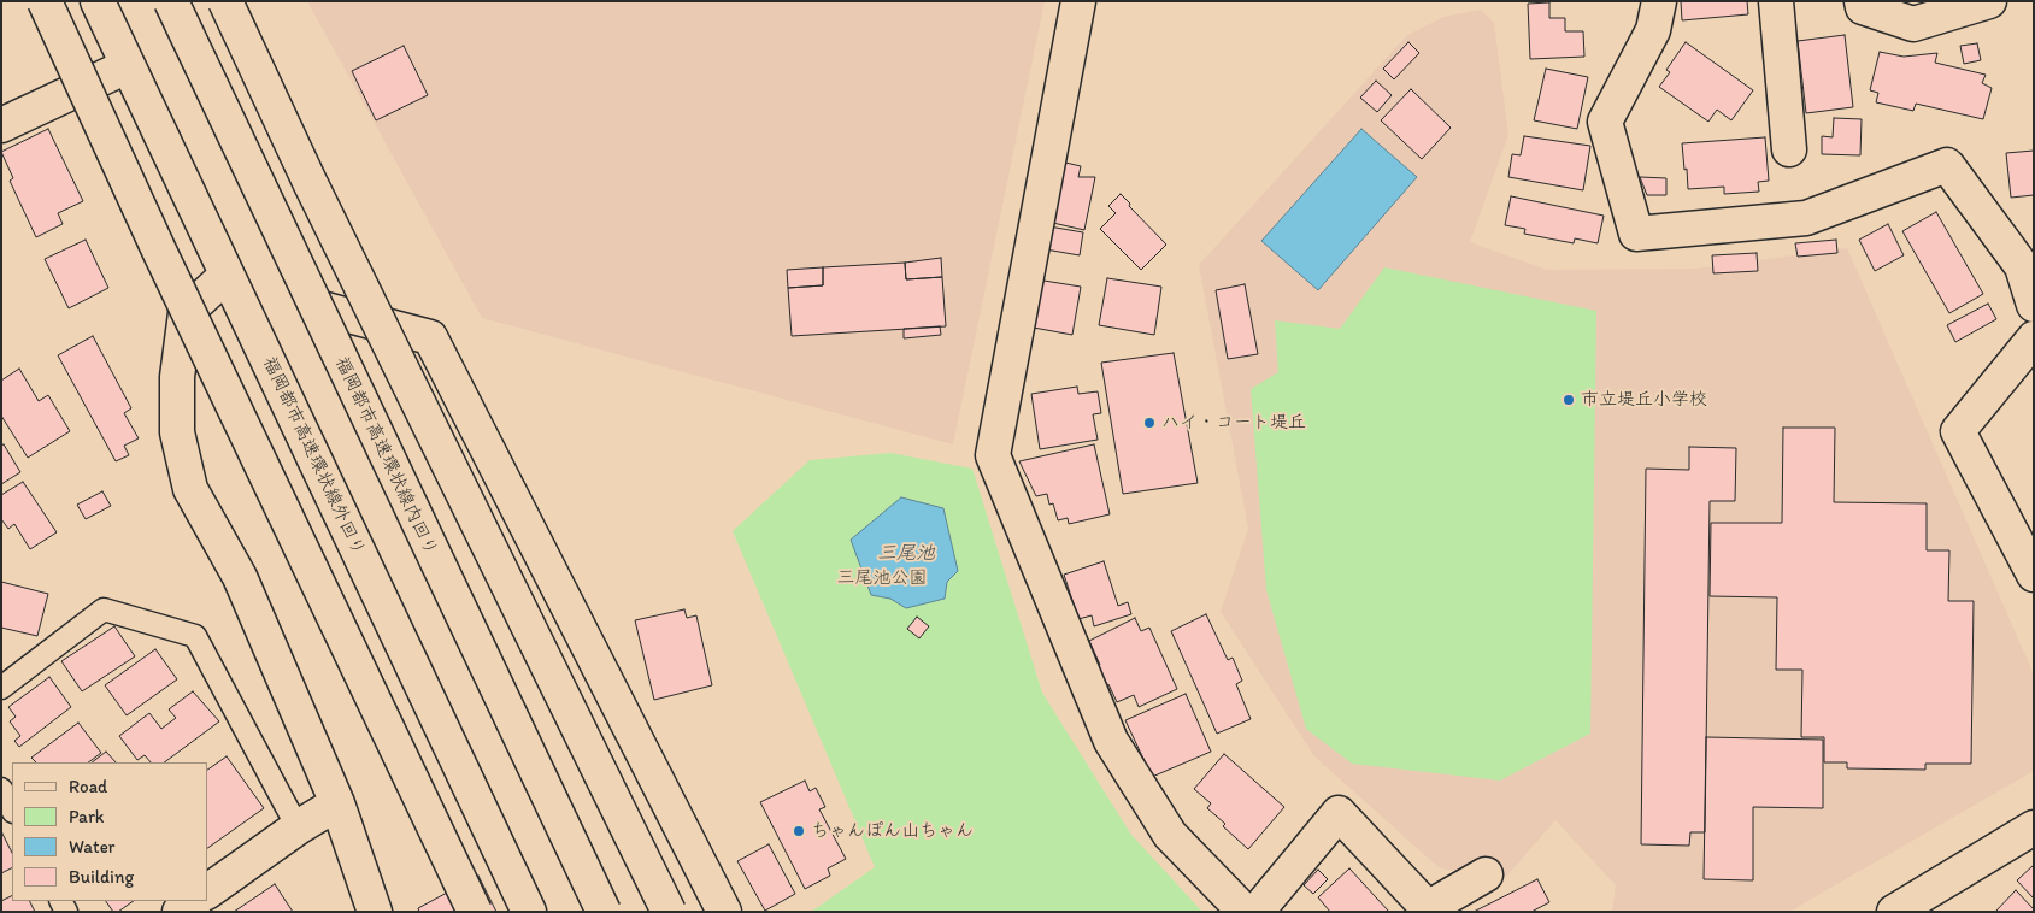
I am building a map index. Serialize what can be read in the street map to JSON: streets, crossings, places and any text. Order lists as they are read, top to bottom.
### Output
{
  "streets": {
    "main road": ["福岡都市高速環状線外回り", "福岡都市高速環状線内回り"]
  },
  "water": ["三尾池"],
  "parks": ["三尾池公園"],
  "places": ["市立堤丘小学校", "ハイ・コート堤丘", "ちゃんぽん山ちゃん"],
  "legend": [
    "Road",
    "Park",
    "Water",
    "Building"
  ]
}
